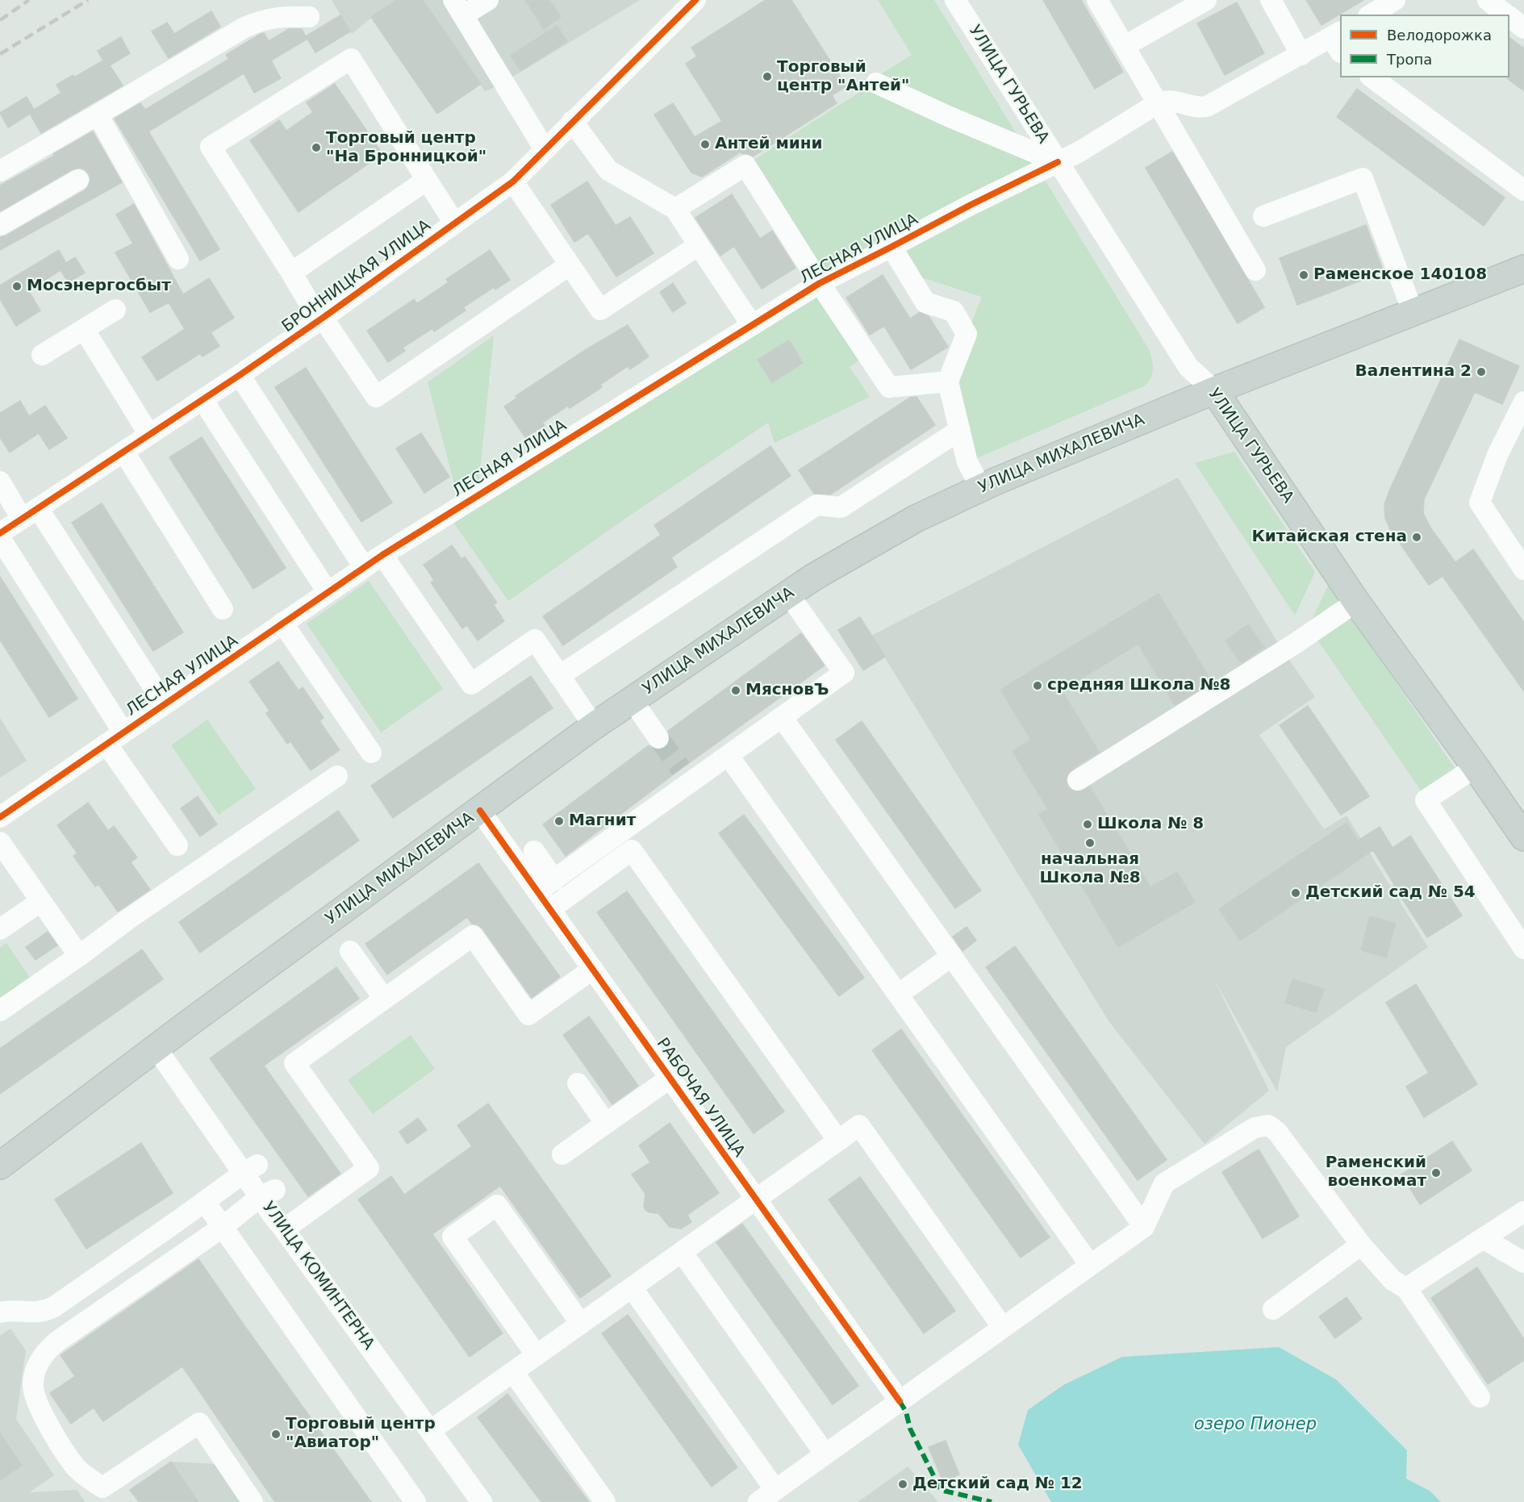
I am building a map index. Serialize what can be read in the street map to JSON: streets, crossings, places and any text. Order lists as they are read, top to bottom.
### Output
{
  "streets": {
    "main road": ["УЛИЦА ГУРЬЕВА", "УЛИЦА МИХАЛЕВИЧА"],
    "street": [
      "ЛЕСНАЯ УЛИЦА",
      "БРОННИЦКАЯ УЛИЦА",
      "РАБОЧАЯ УЛИЦА",
      "УЛИЦА КОМИНТЕРНА"
    ]
  },
  "crossings": [
    ["УЛИЦА ГУРЬЕВА", "ЛЕСНАЯ УЛИЦА"],
    ["УЛИЦА ГУРЬЕВА", "УЛИЦА МИХАЛЕВИЧА"],
    ["УЛИЦА МИХАЛЕВИЧА", "РАБОЧАЯ УЛИЦА"],
    ["УЛИЦА МИХАЛЕВИЧА", "УЛИЦА КОМИНТЕРНА"]
  ],
  "water": ["озеро Пионер"],
  "places": [
    "Торговый центр \"Антей\"",
    "Антей мини",
    "Торговый центр \"На Бронницкой\"",
    "Раменское 140108",
    "Мосэнергосбыт",
    "Валентина 2",
    "Китайская стена",
    "средняя Школа №8",
    "МясновЪ",
    "Магнит",
    "Школа № 8",
    "начальная Школа №8",
    "Детский сад № 54",
    "Раменский военкомат",
    "Торговый центр \"Авиатор\"",
    "Детский сад № 12"
  ],
  "legend": ["Велодорожка", "Тропа"]
}
